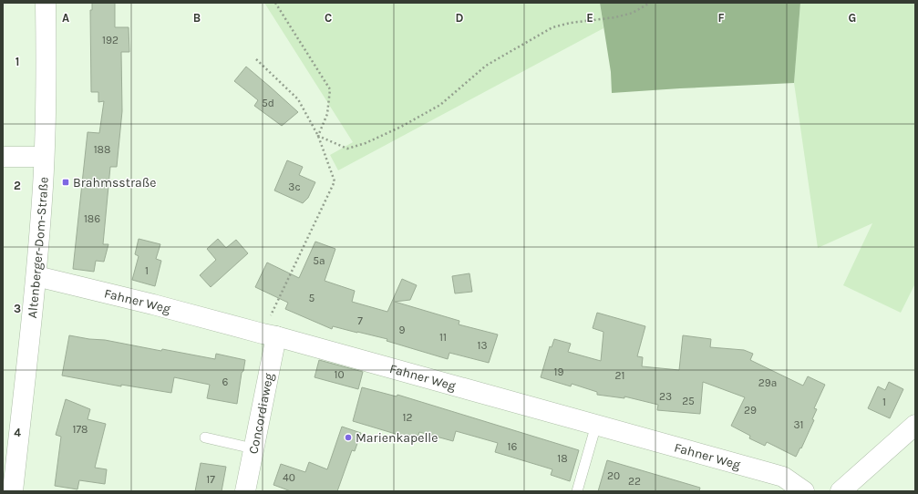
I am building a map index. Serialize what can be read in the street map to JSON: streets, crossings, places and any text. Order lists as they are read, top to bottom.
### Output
{
  "streets": {
    "street": ["Altenberger-Dom-Straße", "Fahner Weg", "Concordiaweg"]
  },
  "crossings": [
    ["Altenberger-Dom-Straße", "Fahner Weg"],
    ["Fahner Weg", "Concordiaweg"]
  ],
  "places": {
    "transit": ["Brahmsstraße"],
    "other": ["Marienkapelle"]
  },
  "house_numbers": [
    "192",
    "5d",
    "188",
    "3c",
    "186",
    "5a",
    "1",
    "5",
    "7",
    "9",
    "11",
    "13",
    "19",
    "10",
    "21",
    "6",
    "29a",
    "23",
    "25",
    "1",
    "29",
    "12",
    "31",
    "178",
    "16",
    "18",
    "20",
    "40",
    "17",
    "22"
  ],
  "grid": {
    "columns": [
      "A",
      "B",
      "C",
      "D",
      "E",
      "F",
      "G"
    ],
    "rows": [
      "1",
      "2",
      "3",
      "4"
    ]
  }
}
